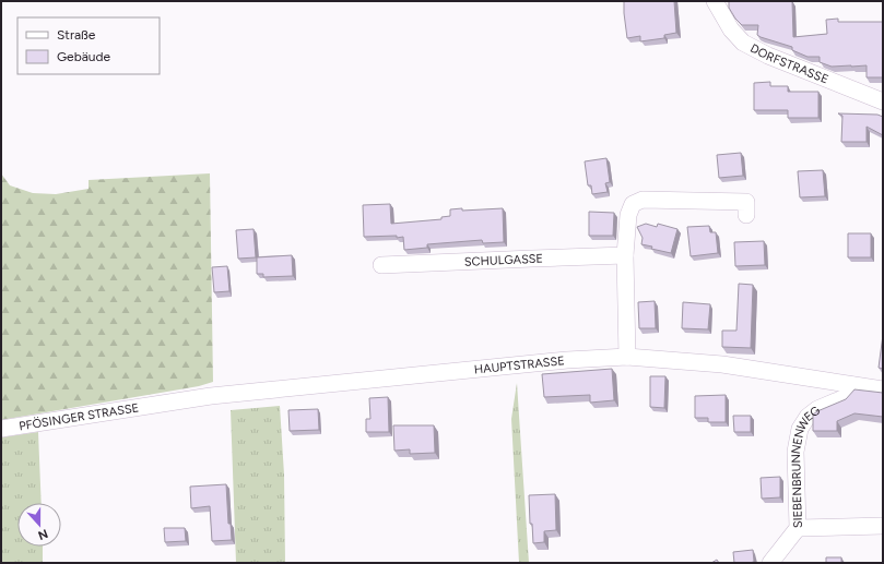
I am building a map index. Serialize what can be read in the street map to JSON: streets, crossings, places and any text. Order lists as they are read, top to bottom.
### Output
{
  "streets": {
    "street": [
      "DORFSTRASSE",
      "SCHULGASSE",
      "HAUPTSTRASSE",
      "PFÖSINGER STRASSE",
      "SIEBENBRUNNENWEG"
    ]
  },
  "crossings": [
    ["HAUPTSTRASSE", "PFÖSINGER STRASSE"],
    ["HAUPTSTRASSE", "SIEBENBRUNNENWEG"]
  ],
  "legend": ["Straße", "Gebäude"],
  "north": "bottom"
}
